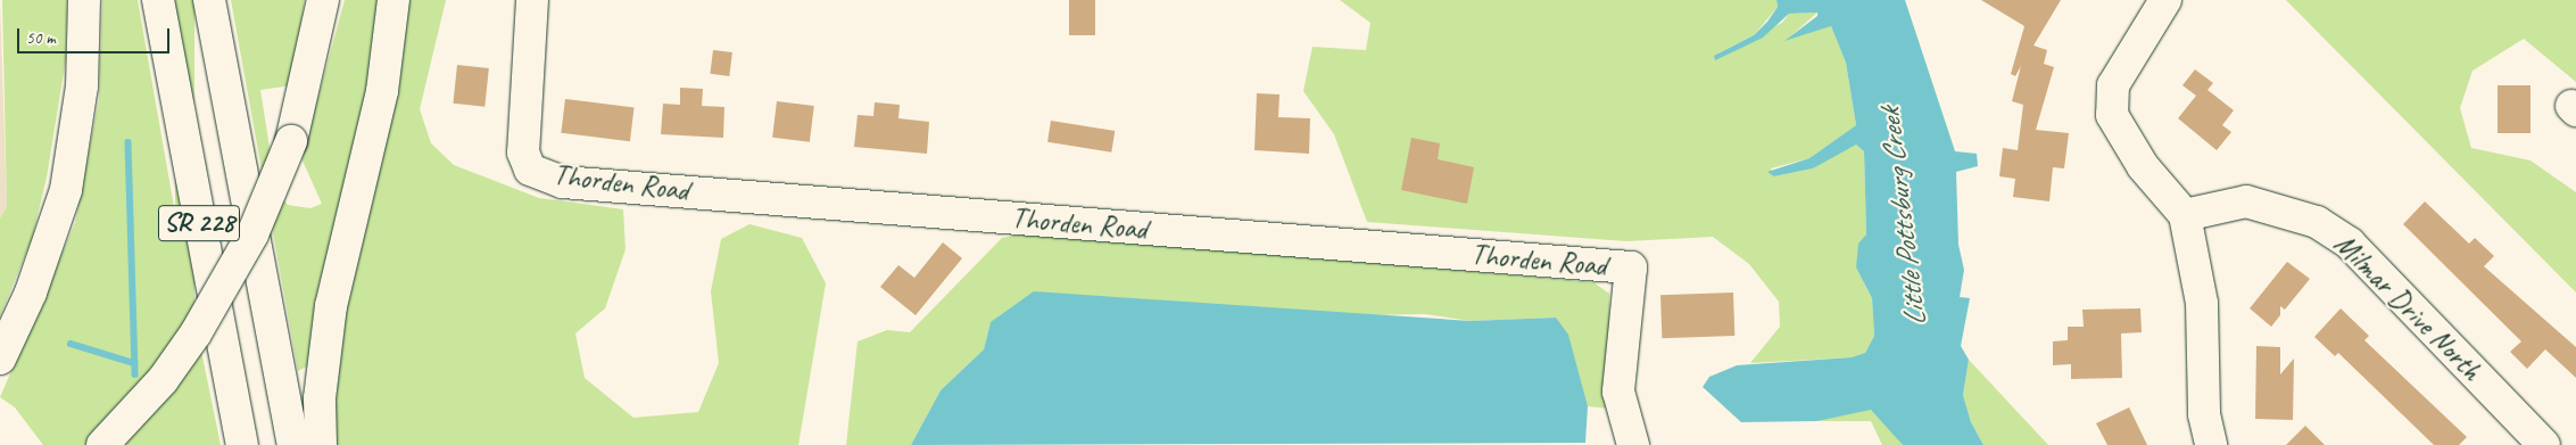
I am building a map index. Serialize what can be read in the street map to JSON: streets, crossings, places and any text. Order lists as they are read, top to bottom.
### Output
{
  "streets": {
    "main road": ["Thorden Road", "SR 228", "Milmar Drive North"]
  },
  "water": ["Little Pottsburg Creek"],
  "scale_bar": "50 m"
}
